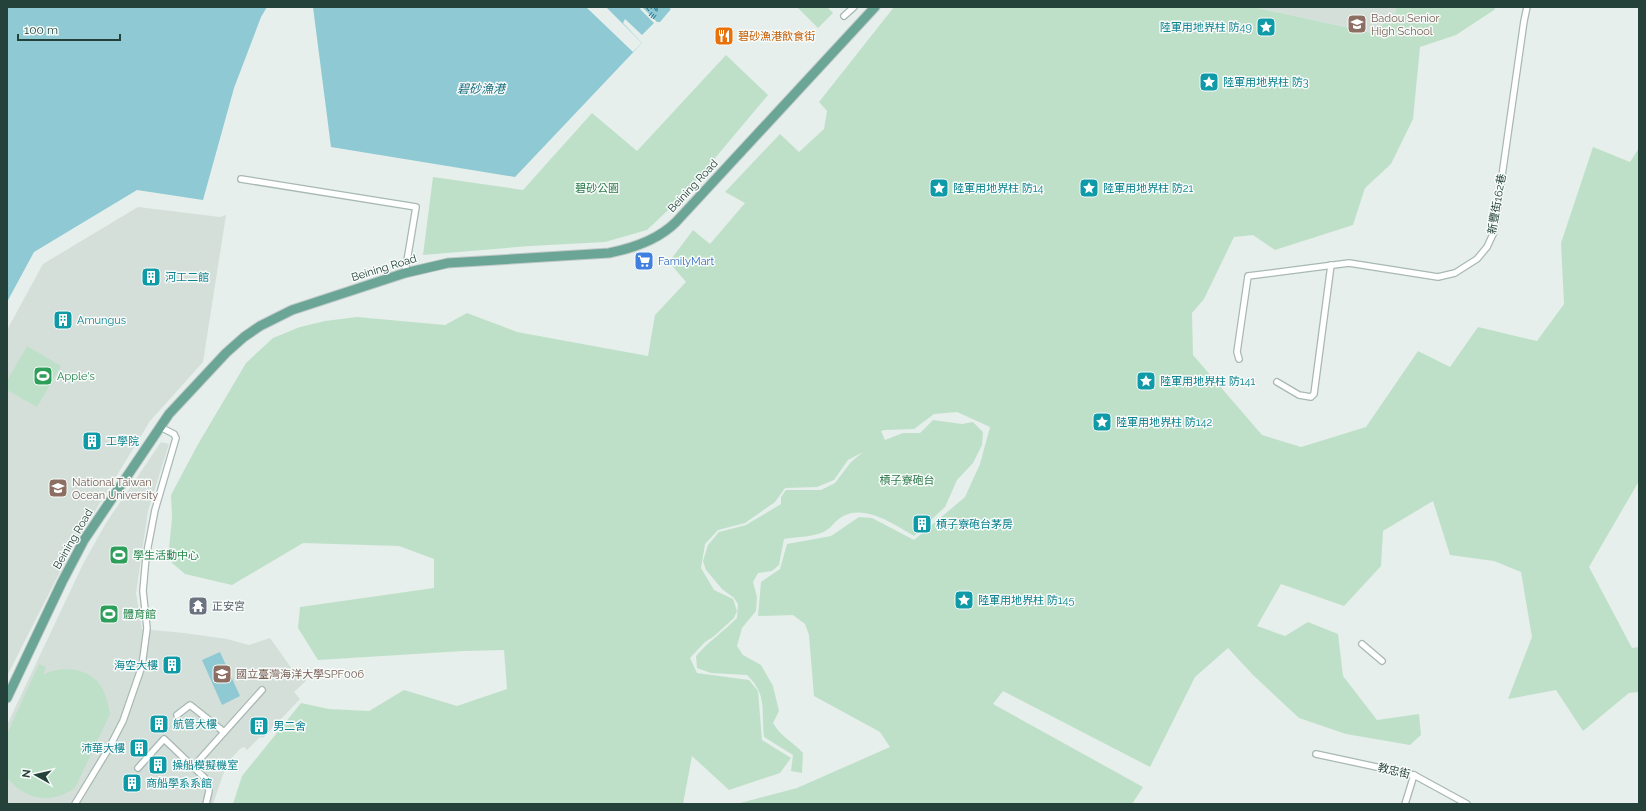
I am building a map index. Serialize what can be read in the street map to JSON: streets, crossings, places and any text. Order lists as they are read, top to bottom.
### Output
{
  "streets": {
    "main road": ["Beining Road"],
    "street": ["新豐街162巷", "教忠街"]
  },
  "water": ["碧砂漁港"],
  "parks": ["碧砂公園", "槓子寮砲台"],
  "places": {
    "school or university": ["Badou Senior High School", "National Taiwan Ocean University", "國立臺灣海洋大學SPF006"],
    "place": [
      "陸軍用地界柱 防49",
      "陸軍用地界柱 防3",
      "陸軍用地界柱 防14",
      "陸軍用地界柱 防21",
      "陸軍用地界柱 防141",
      "陸軍用地界柱 防142",
      "陸軍用地界柱 防145"
    ],
    "restaurant": ["碧砂漁港飲食街"],
    "supermarket": ["FamilyMart"],
    "building": [
      "河工二館",
      "Amungus",
      "工學院",
      "槓子寮砲台茅房",
      "海空大樓",
      "航管大樓",
      "男二舍",
      "沛華大樓",
      "操船模擬機室",
      "商船學系系館"
    ],
    "sports": ["Apple's", "學生活動中心", "體育館"],
    "temple": ["正安宮"]
  },
  "scale_bar": "100 m",
  "north": "left"
}
